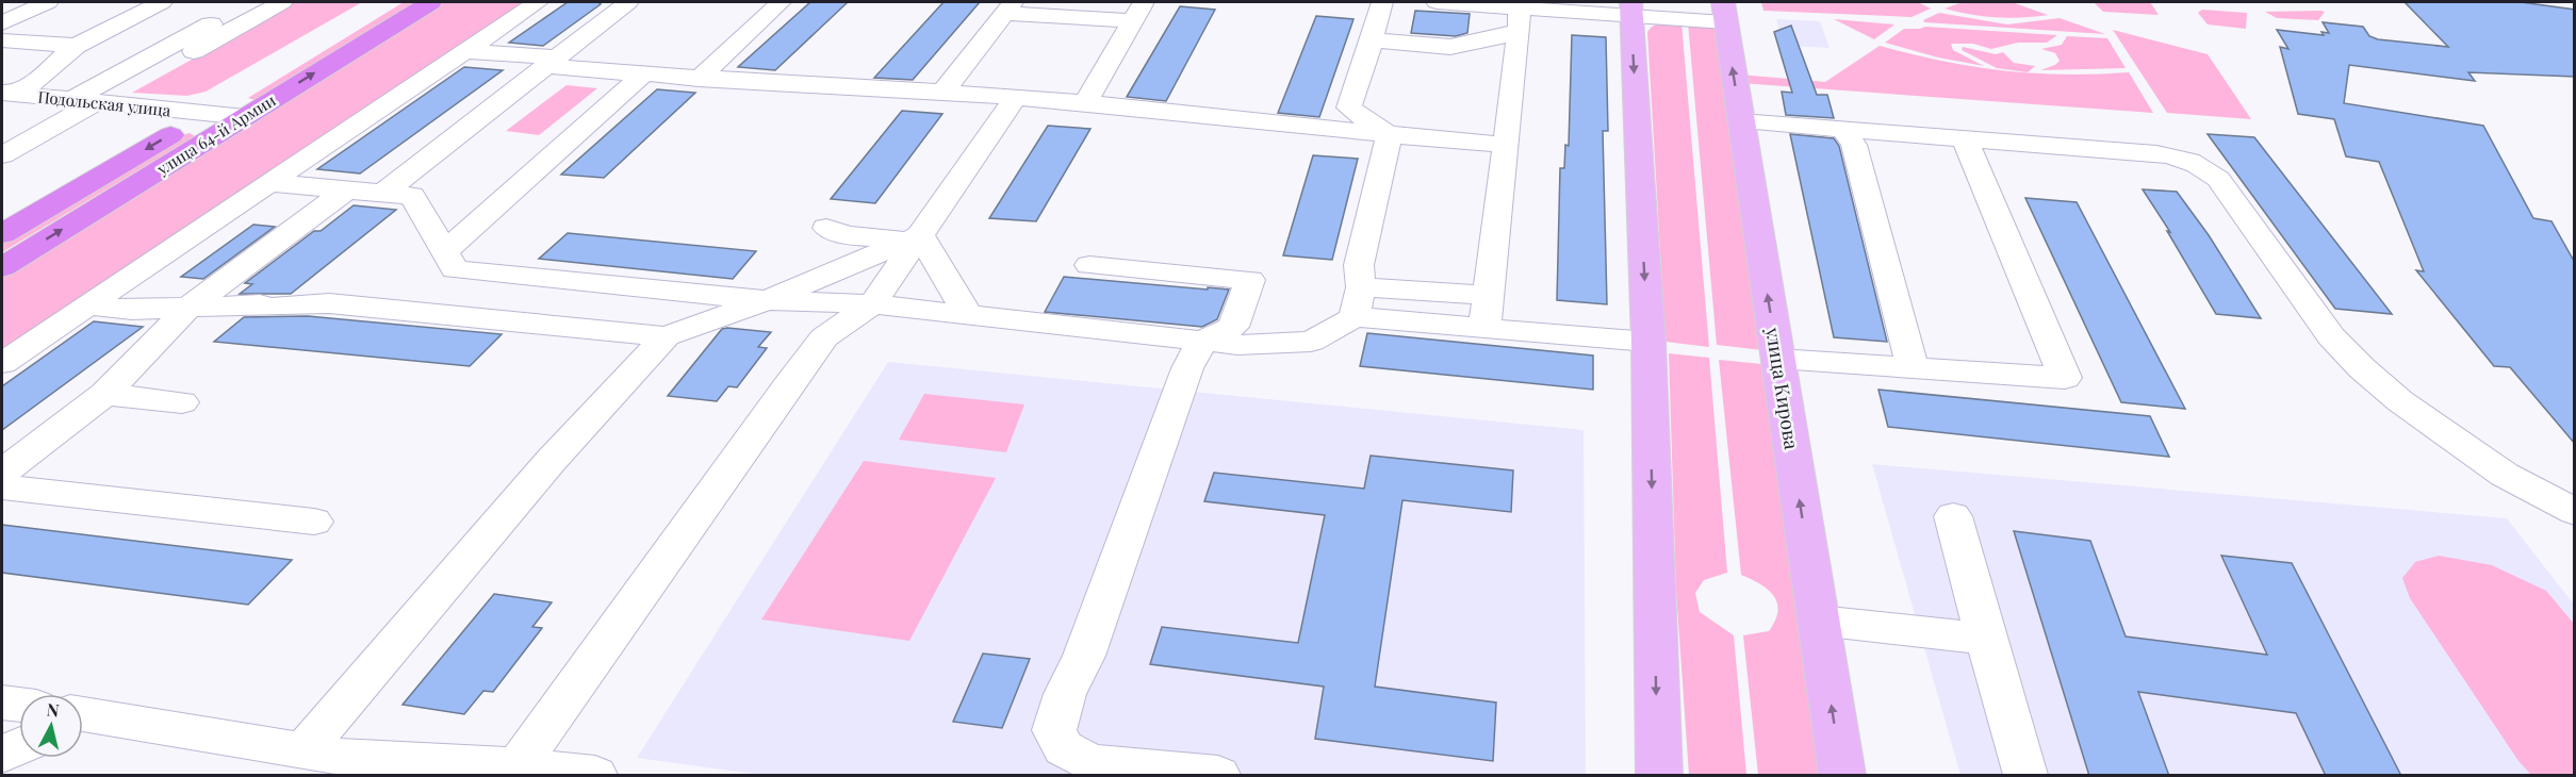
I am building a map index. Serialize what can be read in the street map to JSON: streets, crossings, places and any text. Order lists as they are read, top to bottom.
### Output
{
  "streets": {
    "highway": ["улица 64-й Армии"],
    "main road": ["улица Кирова"],
    "street": ["Подольская улица"]
  },
  "crossings": [
    ["Подольская улица", "улица 64-й Армии"]
  ],
  "north": "top"
}
